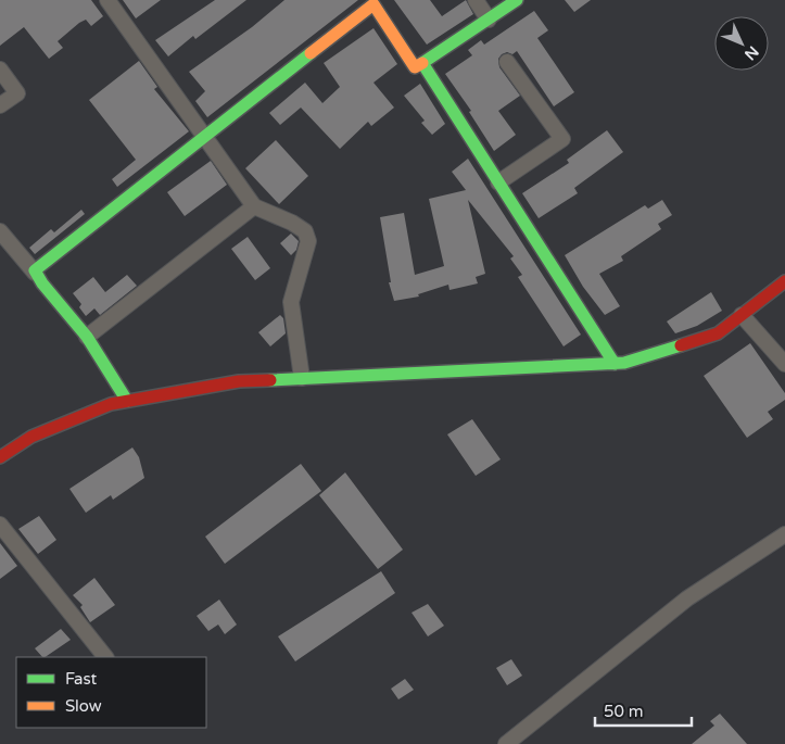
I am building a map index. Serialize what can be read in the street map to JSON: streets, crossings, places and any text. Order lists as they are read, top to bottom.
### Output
{
  "legend": ["Fast", "Slow"],
  "scale_bar": "50 m",
  "north": "bottom right"
}
